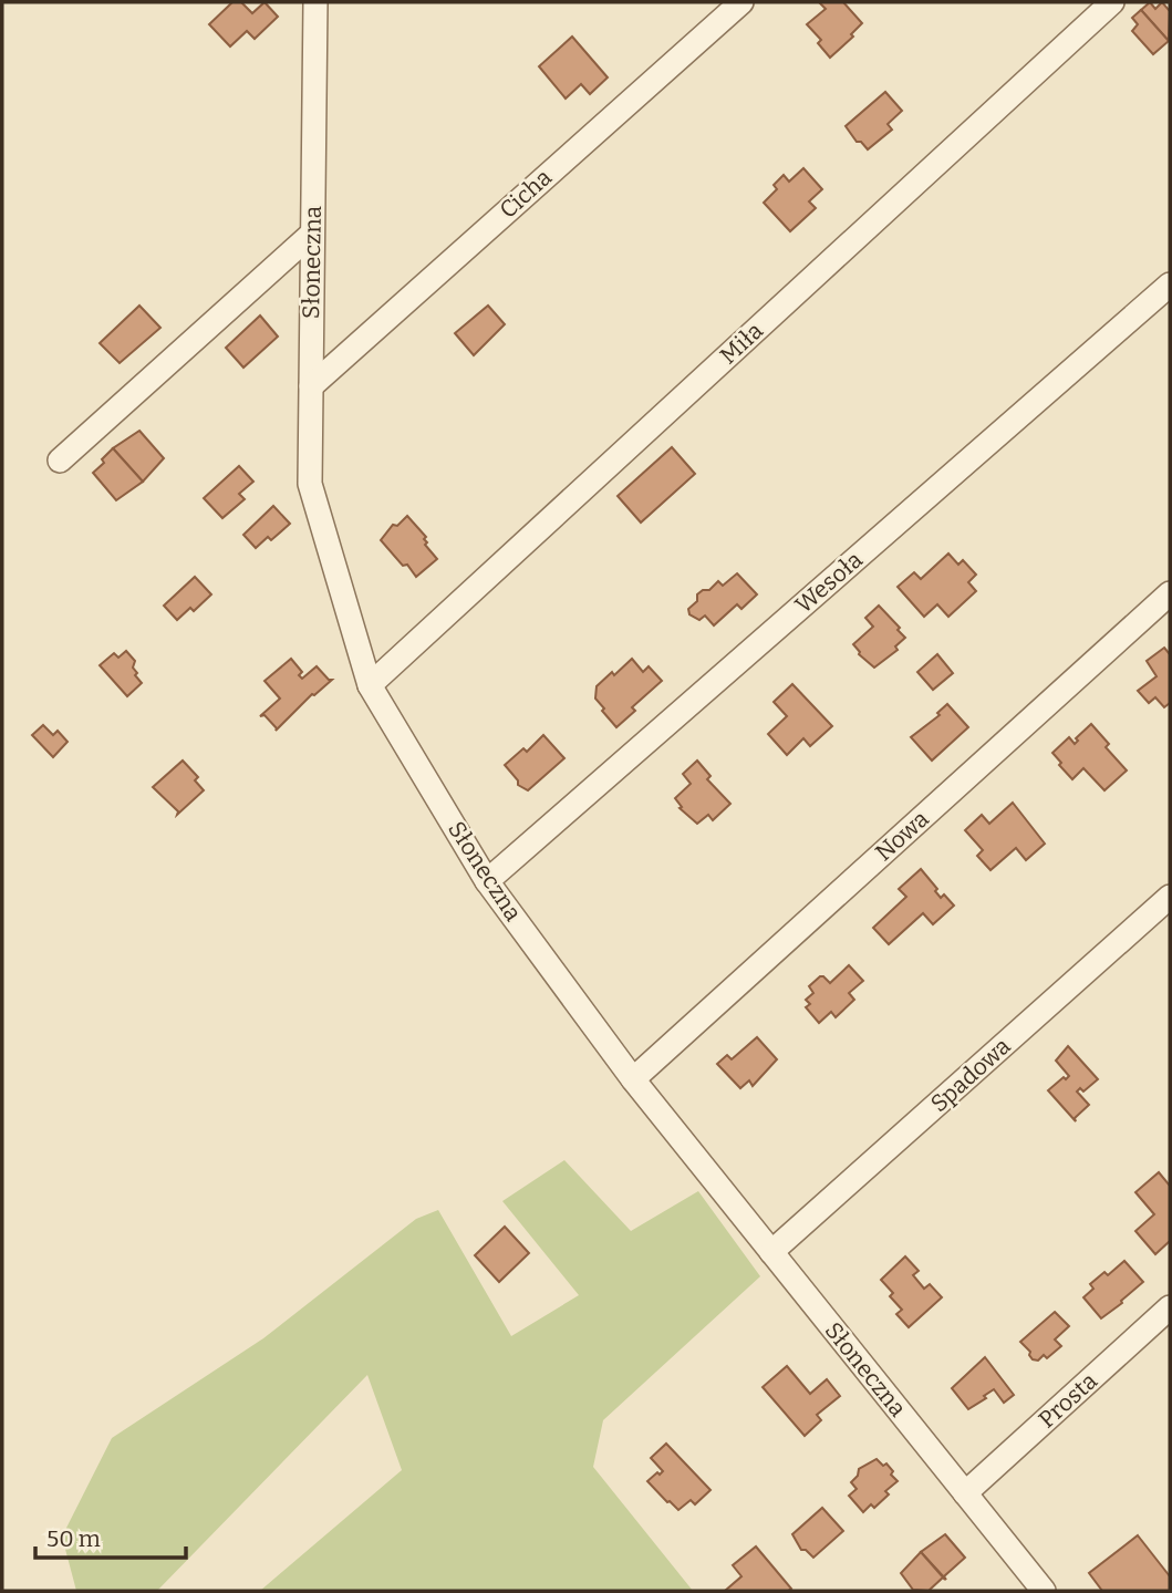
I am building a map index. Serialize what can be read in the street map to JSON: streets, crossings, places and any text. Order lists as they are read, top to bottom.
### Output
{
  "streets": {
    "street": [
      "Cicha",
      "Słoneczna",
      "Miła",
      "Wesoła",
      "Nowa",
      "Spadowa",
      "Prosta"
    ]
  },
  "crossings": [
    ["Cicha", "Słoneczna"],
    ["Słoneczna", "Miła"],
    ["Słoneczna", "Wesoła"],
    ["Słoneczna", "Nowa"],
    ["Słoneczna", "Spadowa"],
    ["Słoneczna", "Prosta"]
  ],
  "scale_bar": "50 m"
}
